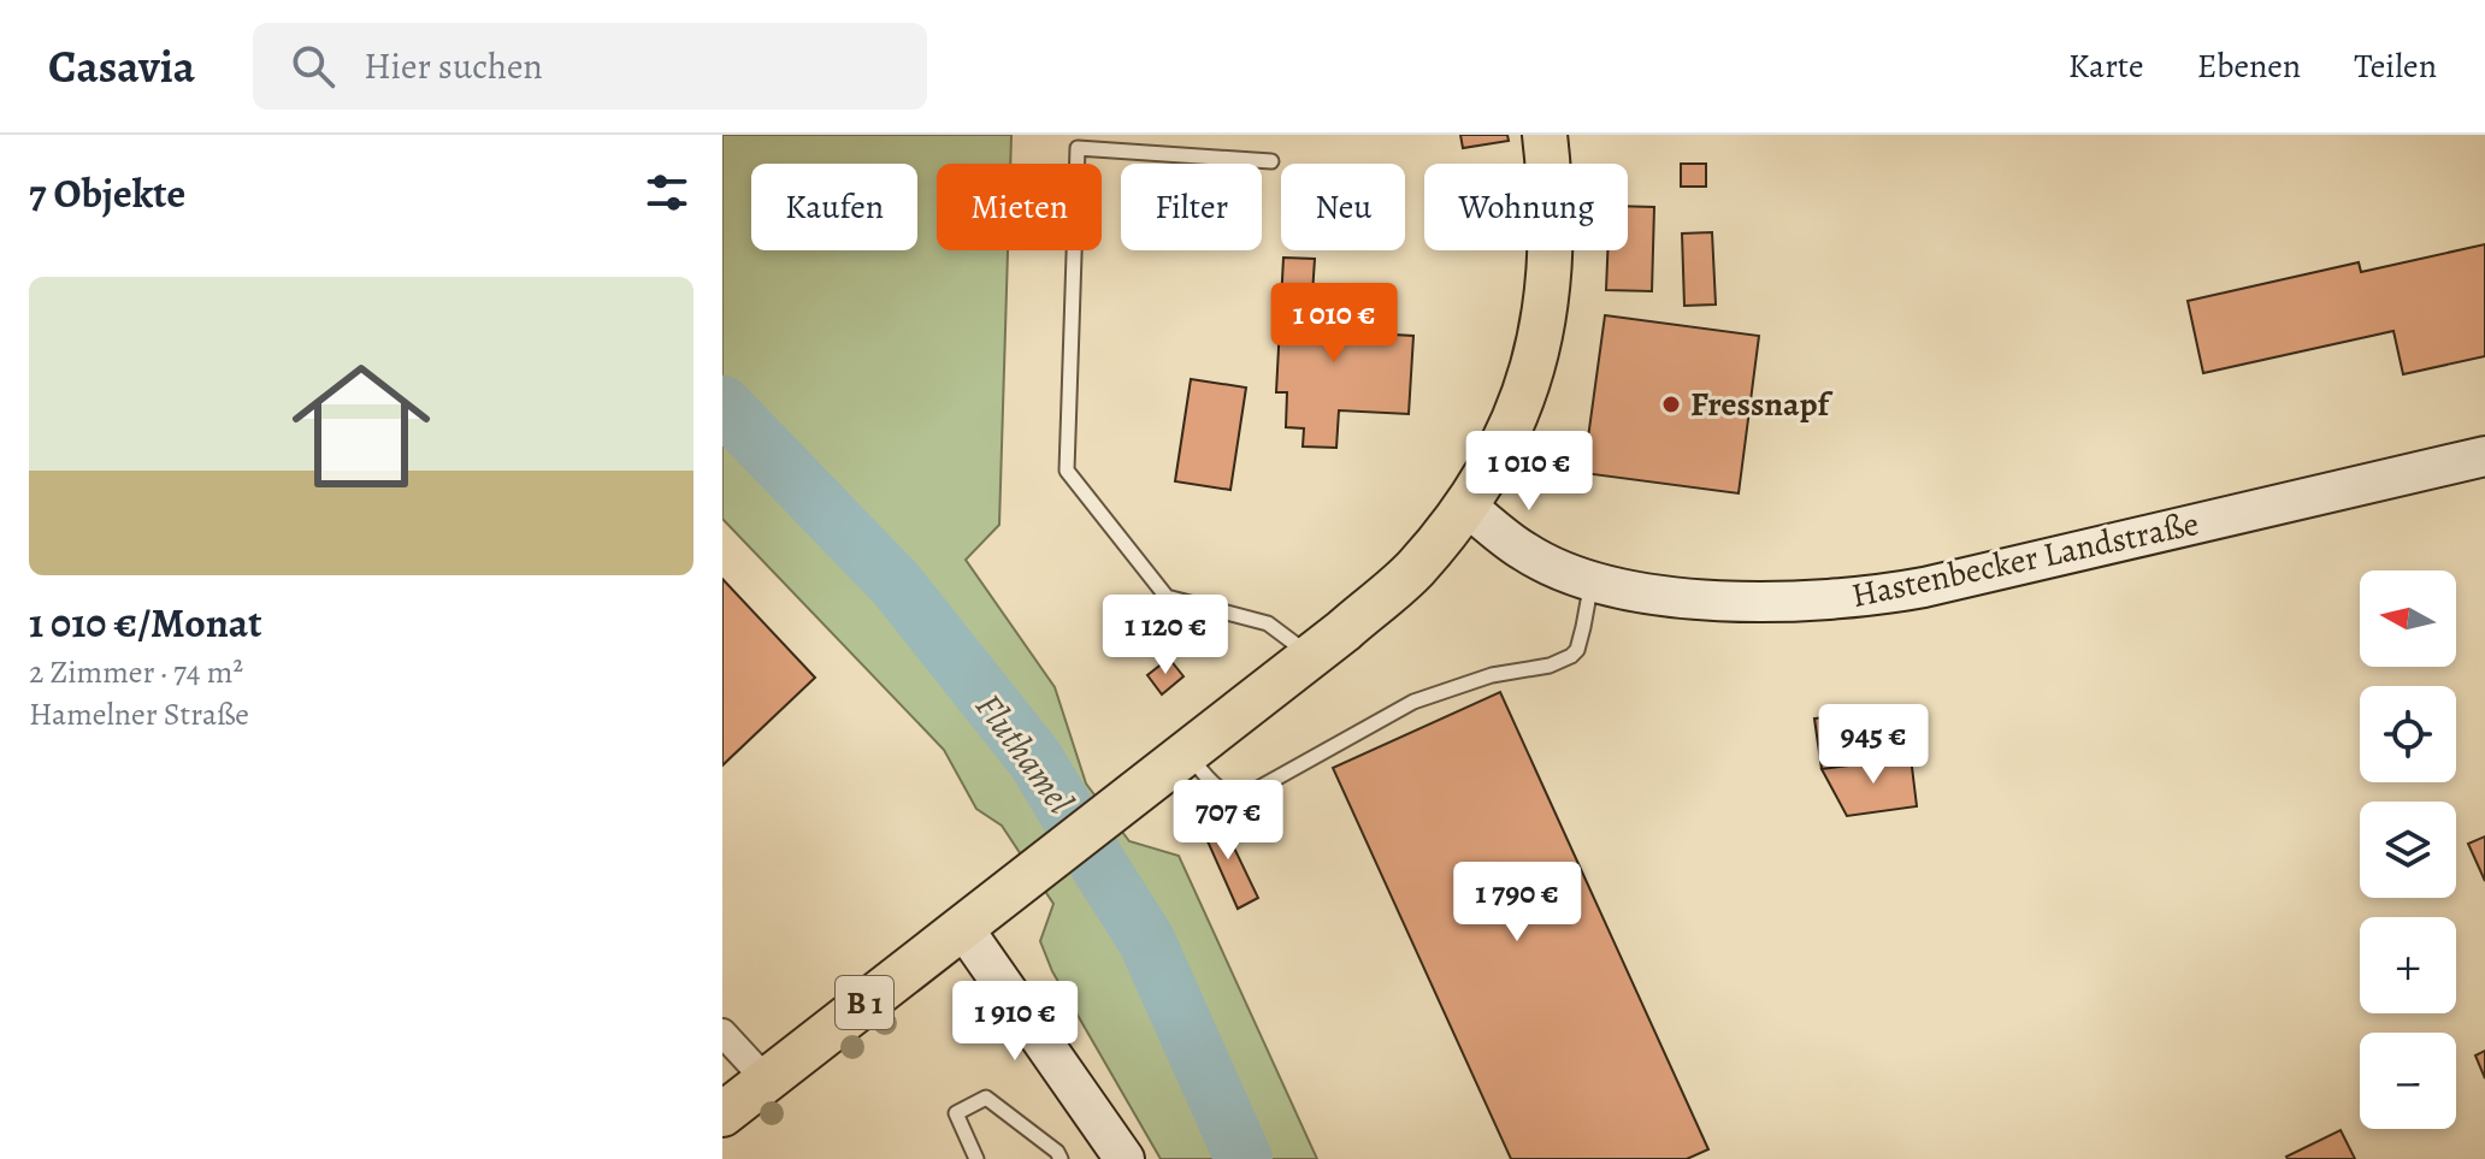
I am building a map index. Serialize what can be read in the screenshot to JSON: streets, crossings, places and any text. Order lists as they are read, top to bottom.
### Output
{
  "streets": {
    "main road": ["Hastenbecker Landstraße", "B 1"]
  },
  "crossings": [
    ["Hastenbecker Landstraße", "B 1"]
  ],
  "water": ["Fluthamel"],
  "places": ["Fressnapf"],
  "north": "left",
  "page": {
    "header": "Casavia",
    "search": "Hier suchen",
    "nav": ["Karte", "Ebenen", "Teilen"],
    "heading": "7 Objekte",
    "chip": [
      "Kaufen",
      "Mieten",
      "Filter",
      "Neu",
      "Wohnung"
    ],
    "list": [
      {
        "name": "1 010 €/Monat",
        "note": "2 Zimmer · 74 m² · Hamelner Straße"
      }
    ],
    "price": [
      "1 010 €",
      "1 010 €",
      "1 120 €",
      "945 €",
      "707 €",
      "1 790 €",
      "1 910 €"
    ],
    "map_buttons": ["+", "−"]
  }
}
